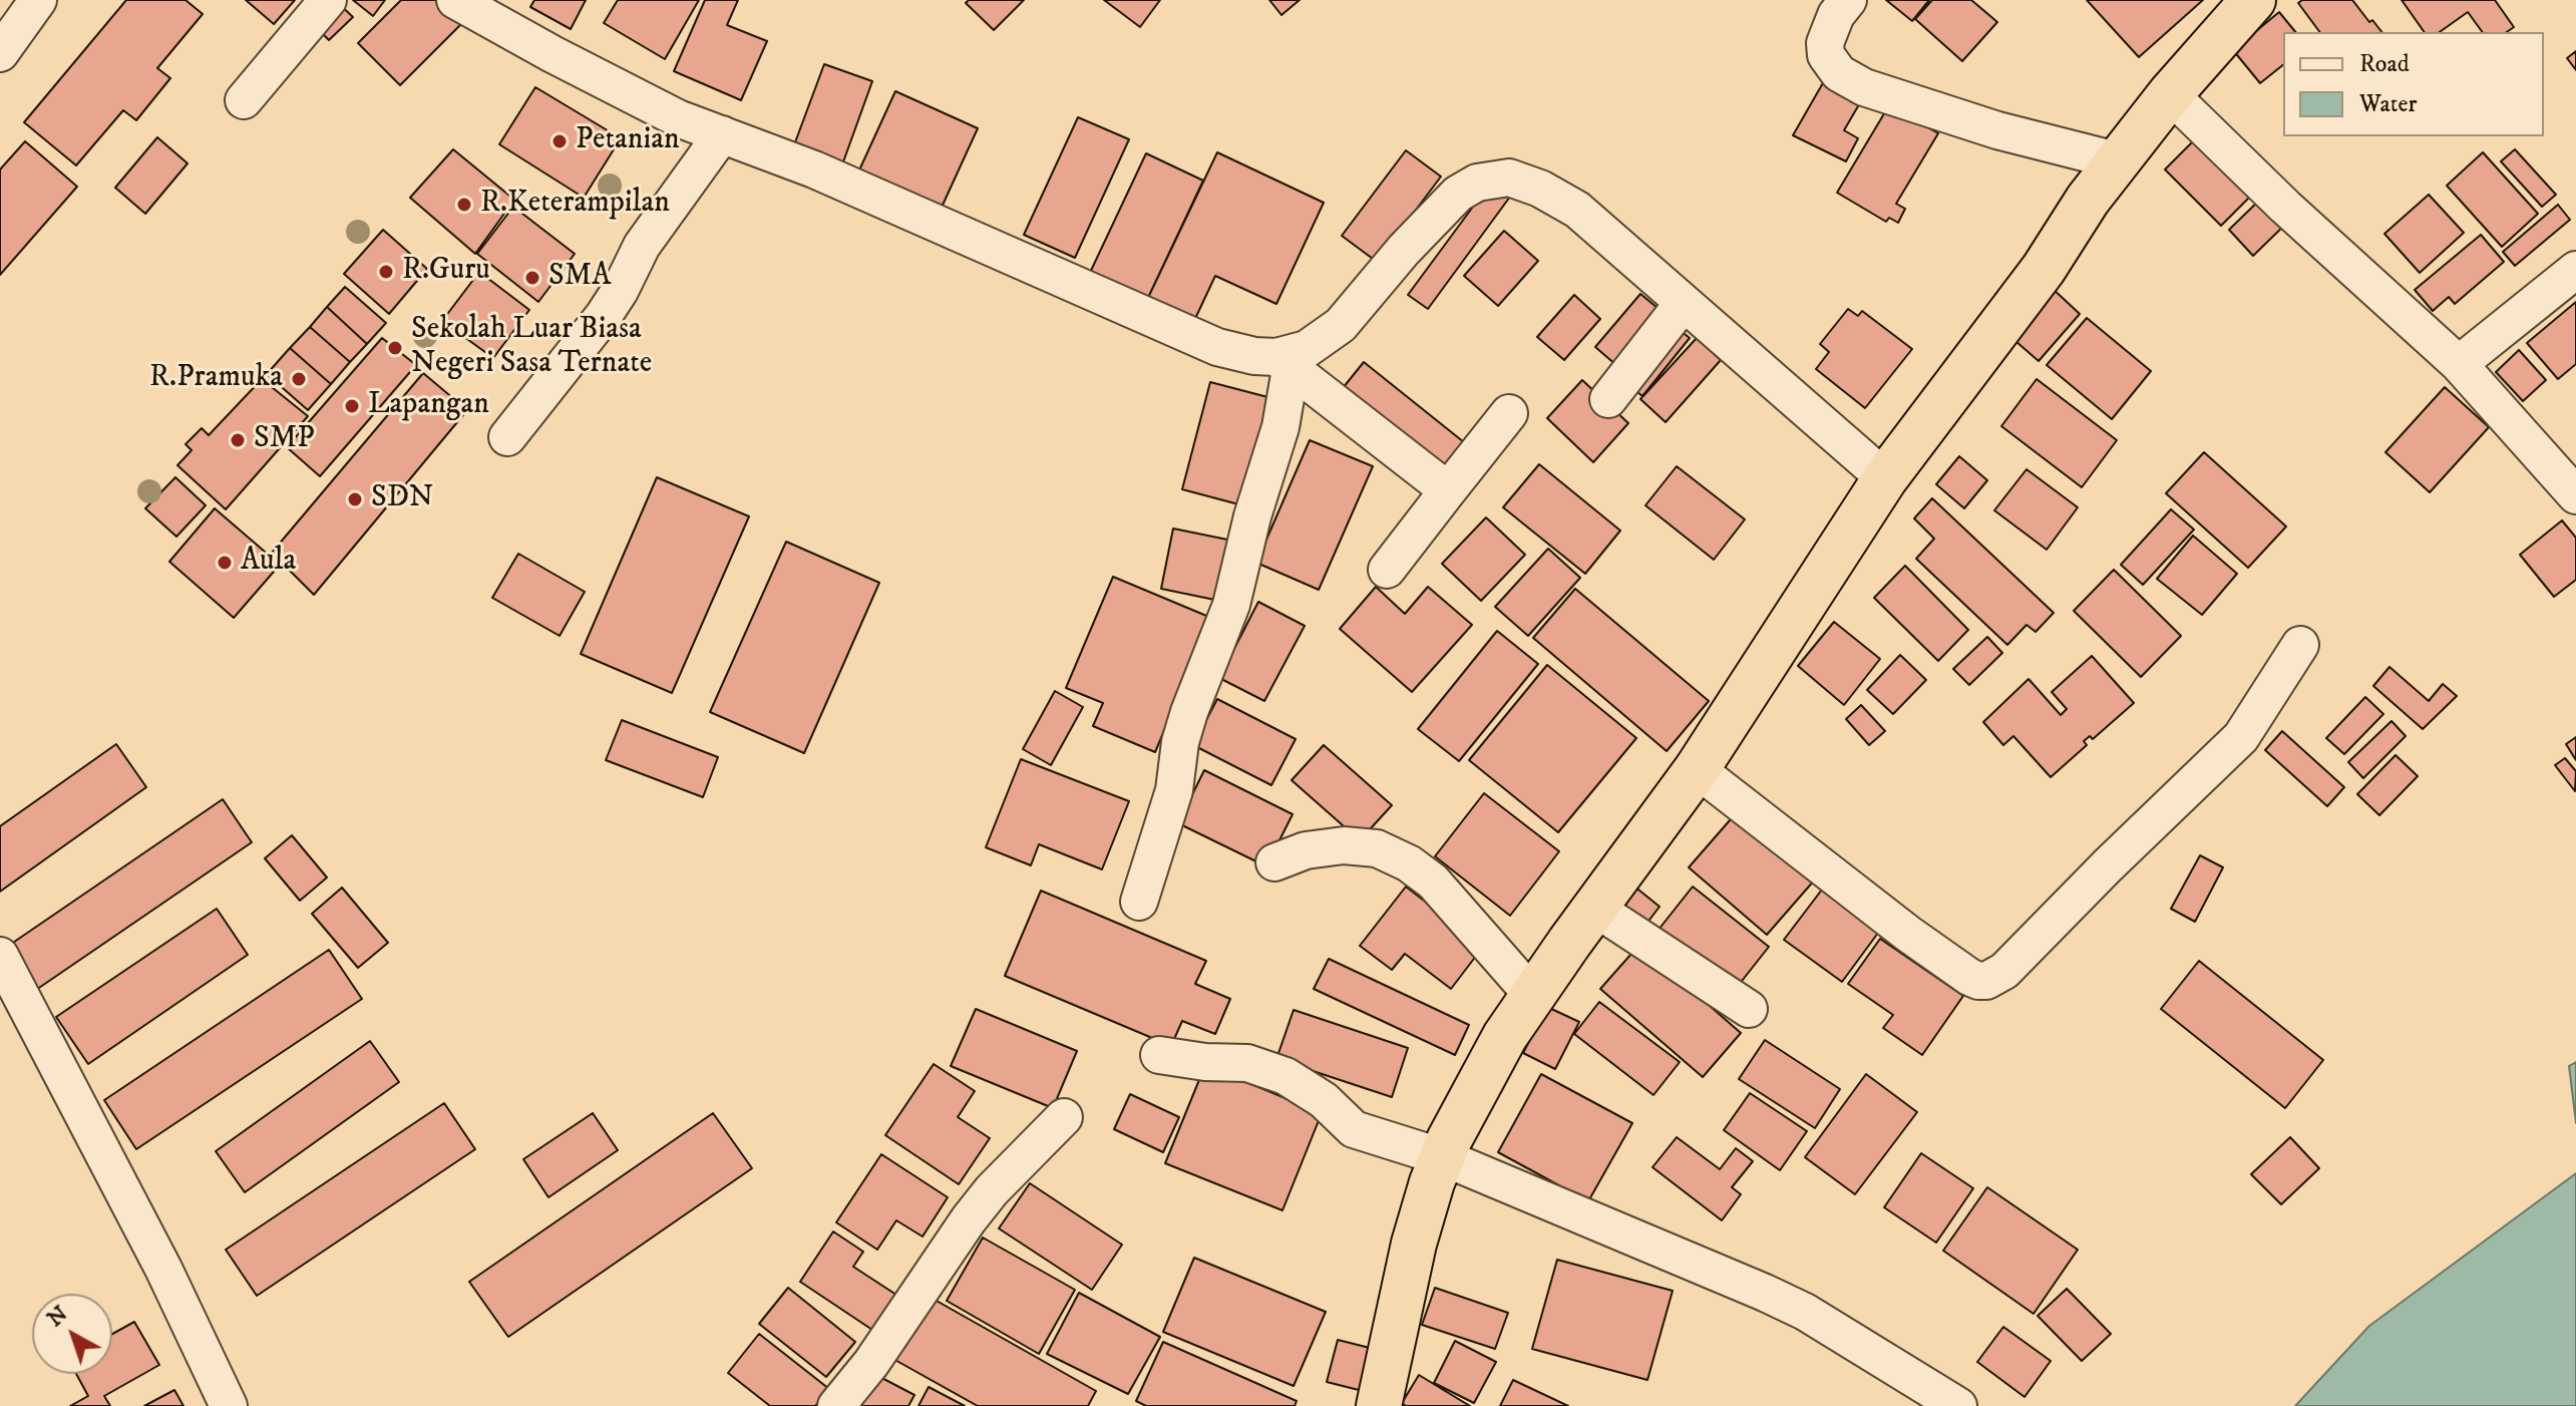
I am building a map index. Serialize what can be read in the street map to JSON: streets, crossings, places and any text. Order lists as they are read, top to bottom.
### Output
{
  "places": [
    "Petanian",
    "R.Keterampilan",
    "R.Guru",
    "SMA",
    "Sekolah Luar Biasa Negeri Sasa Ternate",
    "R.Pramuka",
    "Lapangan",
    "SMP",
    "SDN",
    "Aula"
  ],
  "legend": ["Road", "Water"],
  "north": "top left"
}
